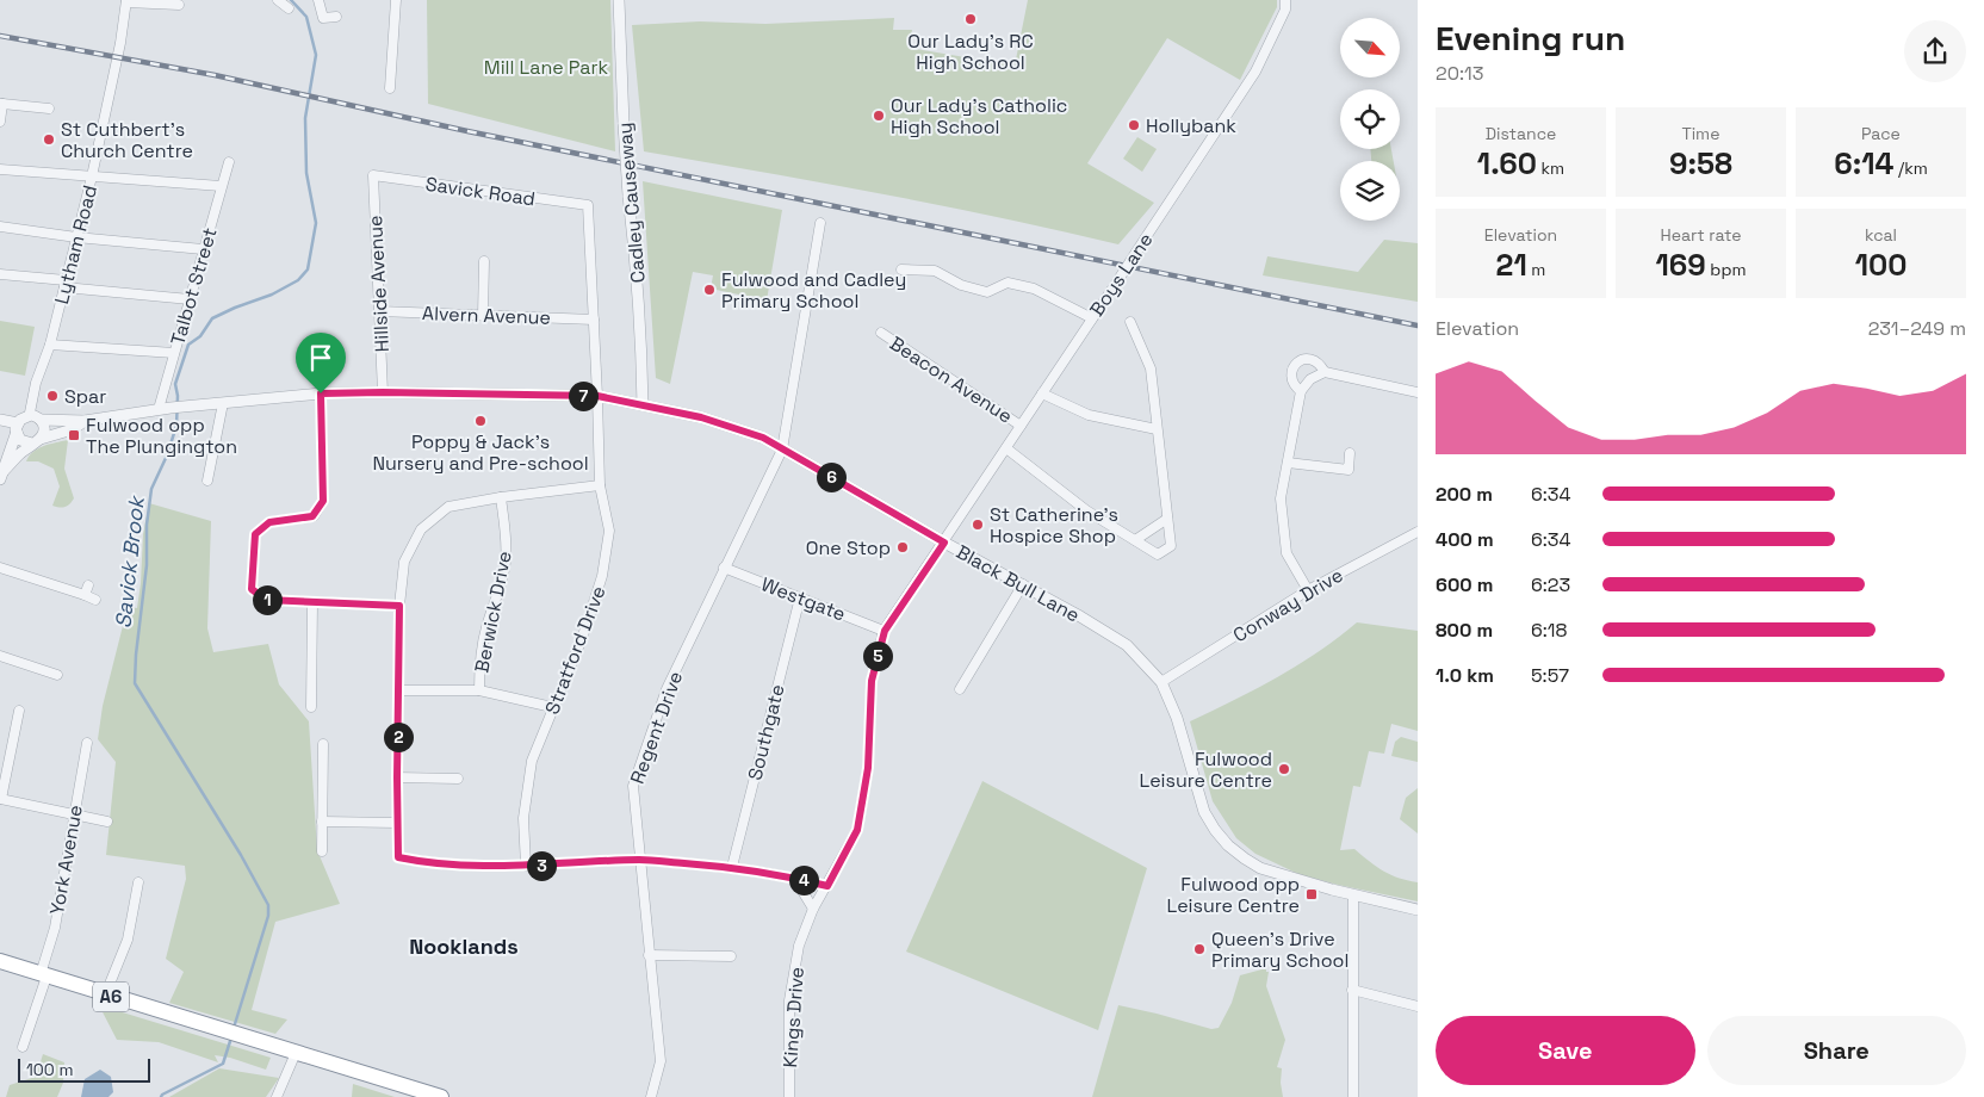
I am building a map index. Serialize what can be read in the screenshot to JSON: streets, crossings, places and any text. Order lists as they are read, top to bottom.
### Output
{
  "streets": {
    "highway": ["A6"],
    "street": [
      "Savick Road",
      "Cadley Causeway",
      "Lytham Road",
      "Boys Lane",
      "Hillside Avenue",
      "Talbot Street",
      "Alvern Avenue",
      "Beacon Avenue",
      "Black Bull Lane",
      "Westgate",
      "Conway Drive",
      "Berwick Drive",
      "Stratford Drive",
      "Regent Drive",
      "Southgate",
      "York Avenue",
      "Kings Drive"
    ]
  },
  "crossings": [
    ["Savick Road", "Hillside Avenue"],
    ["Savick Road", "Stratford Drive"],
    ["Cadley Causeway", "Black Bull Lane"],
    ["Boys Lane", "Beacon Avenue"],
    ["Boys Lane", "Black Bull Lane"],
    ["Boys Lane", "Kings Drive"],
    ["Hillside Avenue", "Alvern Avenue"],
    ["Hillside Avenue", "Black Bull Lane"],
    ["Talbot Street", "Black Bull Lane"],
    ["Alvern Avenue", "Stratford Drive"],
    ["Black Bull Lane", "Conway Drive"],
    ["Black Bull Lane", "Stratford Drive"],
    ["Black Bull Lane", "Regent Drive"],
    ["Black Bull Lane", "Kings Drive"],
    ["Westgate", "Regent Drive"],
    ["Westgate", "Southgate"],
    ["Westgate", "Kings Drive"],
    ["York Avenue", "A6"]
  ],
  "districts": ["Nooklands"],
  "water": ["Savick Brook"],
  "parks": ["Mill Lane Park"],
  "places": {
    "other": [
      "Our Lady's RC High School",
      "Our Lady's Catholic High School",
      "Hollybank",
      "St Cuthbert's Church Centre",
      "Fulwood and Cadley Primary School",
      "Spar",
      "Poppy & Jack's Nursery and Pre-school",
      "St Catherine's Hospice Shop",
      "One Stop",
      "Fulwood Leisure Centre",
      "Queen's Drive Primary School"
    ],
    "transit": ["Fulwood opp The Plungington", "Fulwood opp Leisure Centre"]
  },
  "scale_bar": "100 m",
  "north": "bottom right",
  "page": {
    "heading": ["Evening run", "20:13"],
    "stats": [
      ["Distance", "1.60 km"],
      ["Time", "9:58"],
      ["Pace", "6:14 /km"],
      ["Elevation", "21 m"],
      ["Heart rate", "169 bpm"],
      ["kcal", "100"]
    ],
    "chart": ["Elevation", "231–249 m"],
    "pins": [
      "7",
      "6",
      "1",
      "5",
      "2",
      "3",
      "4"
    ],
    "list": [
      {
        "name": "200 m",
        "note": "6:34"
      },
      {
        "name": "400 m",
        "note": "6:34"
      },
      {
        "name": "600 m",
        "note": "6:23"
      },
      {
        "name": "800 m",
        "note": "6:18"
      },
      {
        "name": "1.0 km",
        "note": "5:57"
      }
    ],
    "buttons": ["Save", "Share"],
    "scale": "100 m"
  }
}
